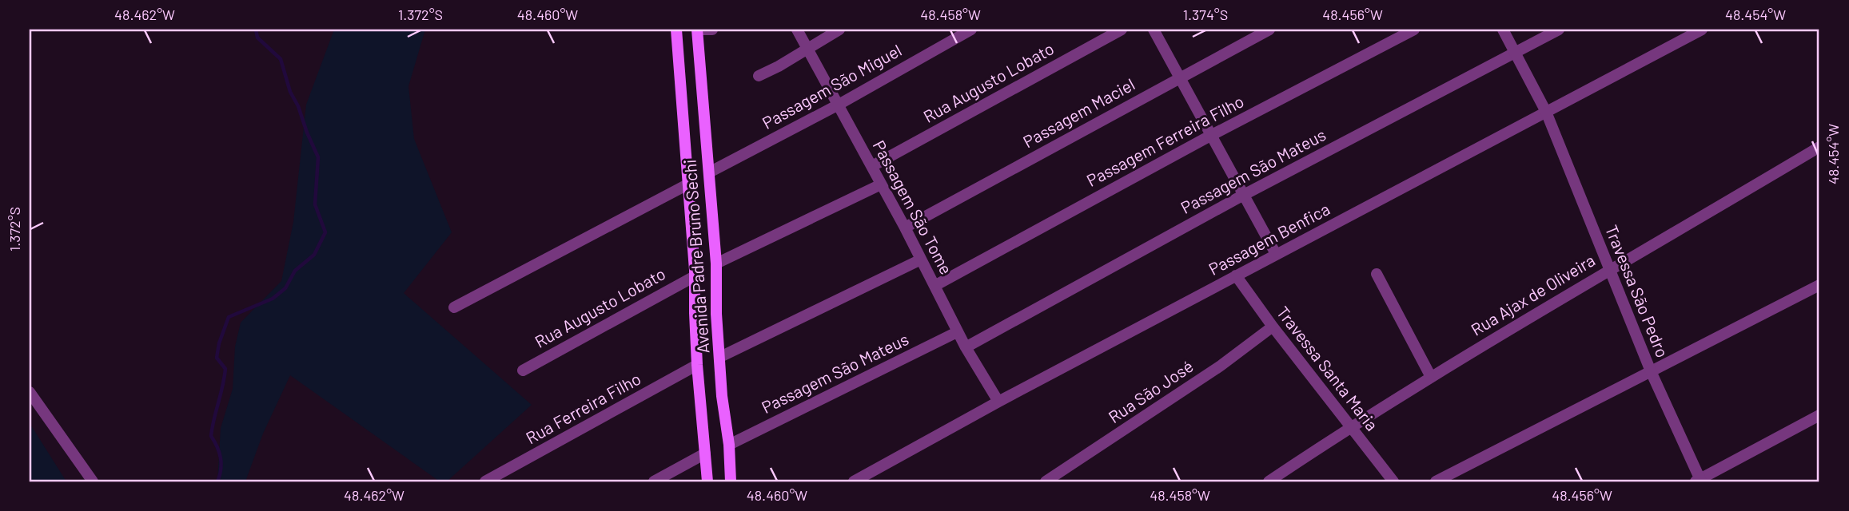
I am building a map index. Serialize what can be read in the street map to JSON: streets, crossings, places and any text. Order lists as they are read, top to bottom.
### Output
{
  "streets": {
    "main road": ["Avenida Padre Bruno Sechi"],
    "street": [
      "Rua Augusto Lobato",
      "Passagem São Miguel",
      "Passagem Maciel",
      "Passagem Ferreira Filho",
      "Passagem São Mateus",
      "Passagem São Tome",
      "Passagem Benfica",
      "Travessa São Pedro",
      "Rua Ajax de Oliveira",
      "Travessa Santa Maria",
      "Rua São José",
      "Rua Ferreira Filho"
    ]
  },
  "crossings": [
    ["Rua Augusto Lobato", "Passagem São Tome"],
    ["Rua Augusto Lobato", "Avenida Padre Bruno Sechi"],
    ["Passagem São Miguel", "Passagem São Tome"],
    ["Passagem São Miguel", "Avenida Padre Bruno Sechi"],
    ["Passagem Maciel", "Passagem São Tome"],
    ["Passagem Ferreira Filho", "Passagem São Tome"],
    ["Passagem São Mateus", "Passagem São Tome"],
    ["Passagem São Mateus", "Avenida Padre Bruno Sechi"],
    ["Passagem São Mateus", "Travessa São Pedro"],
    ["Passagem São Tome", "Passagem Benfica"],
    ["Passagem Benfica", "Travessa São Pedro"],
    ["Passagem Benfica", "Travessa Santa Maria"],
    ["Avenida Padre Bruno Sechi", "Rua Ferreira Filho"],
    ["Travessa São Pedro", "Rua Ajax de Oliveira"],
    ["Rua Ajax de Oliveira", "Travessa Santa Maria"],
    ["Travessa Santa Maria", "Rua São José"]
  ],
  "coordinates": [
    "48.462°W",
    "1.372°S",
    "48.460°W",
    "48.458°W",
    "1.374°S",
    "48.456°W",
    "48.454°W"
  ]
}
